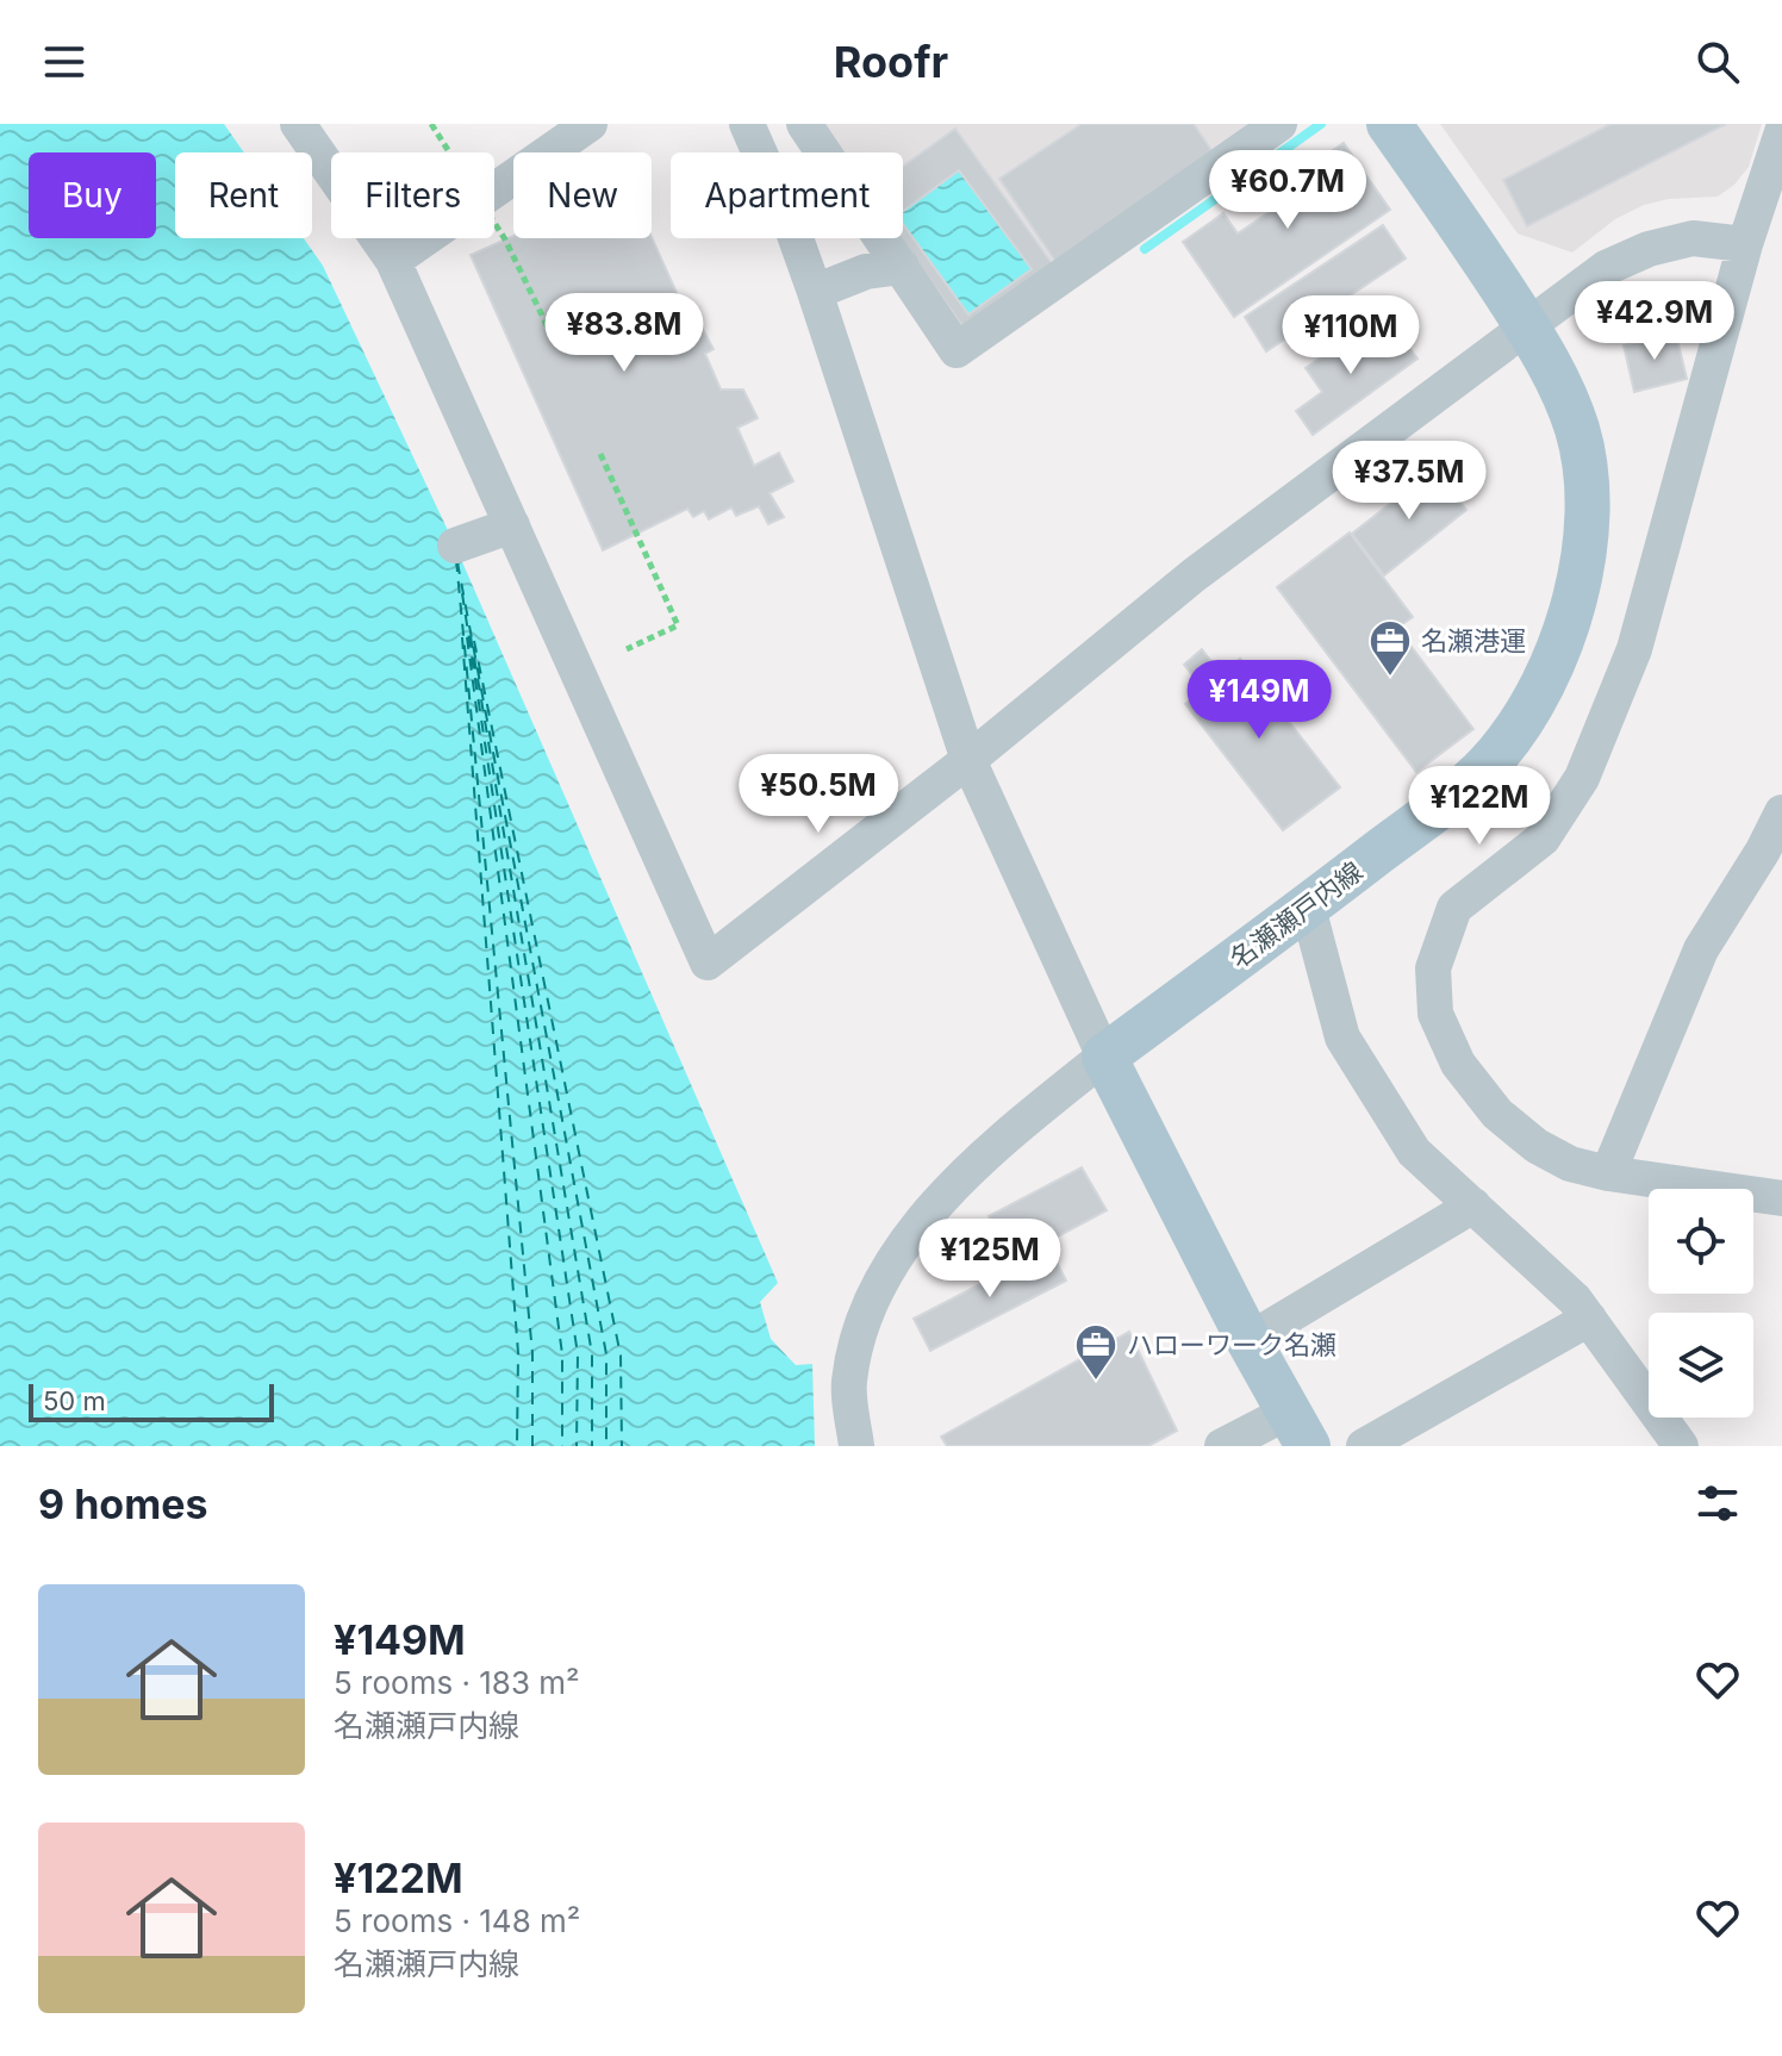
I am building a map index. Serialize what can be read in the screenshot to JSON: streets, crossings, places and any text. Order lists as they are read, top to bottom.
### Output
{
  "streets": {
    "main road": ["名瀬瀬戸内線"]
  },
  "places": {
    "office": ["名瀬港運", "ハローワーク名瀬"]
  },
  "scale_bar": "50 m",
  "page": {
    "header": "Roofr",
    "price": [
      "¥60.7M",
      "¥42.9M",
      "¥83.8M",
      "¥110M",
      "¥37.5M",
      "¥149M",
      "¥50.5M",
      "¥122M",
      "¥125M"
    ],
    "chip": [
      "Buy",
      "Rent",
      "Filters",
      "New",
      "Apartment"
    ],
    "scale": "50 m",
    "heading": "9 homes",
    "list": [
      {
        "name": "¥149M",
        "note": "5 rooms · 183 m² · 名瀬瀬戸内線"
      },
      {
        "name": "¥122M",
        "note": "5 rooms · 148 m² · 名瀬瀬戸内線"
      }
    ]
  }
}
